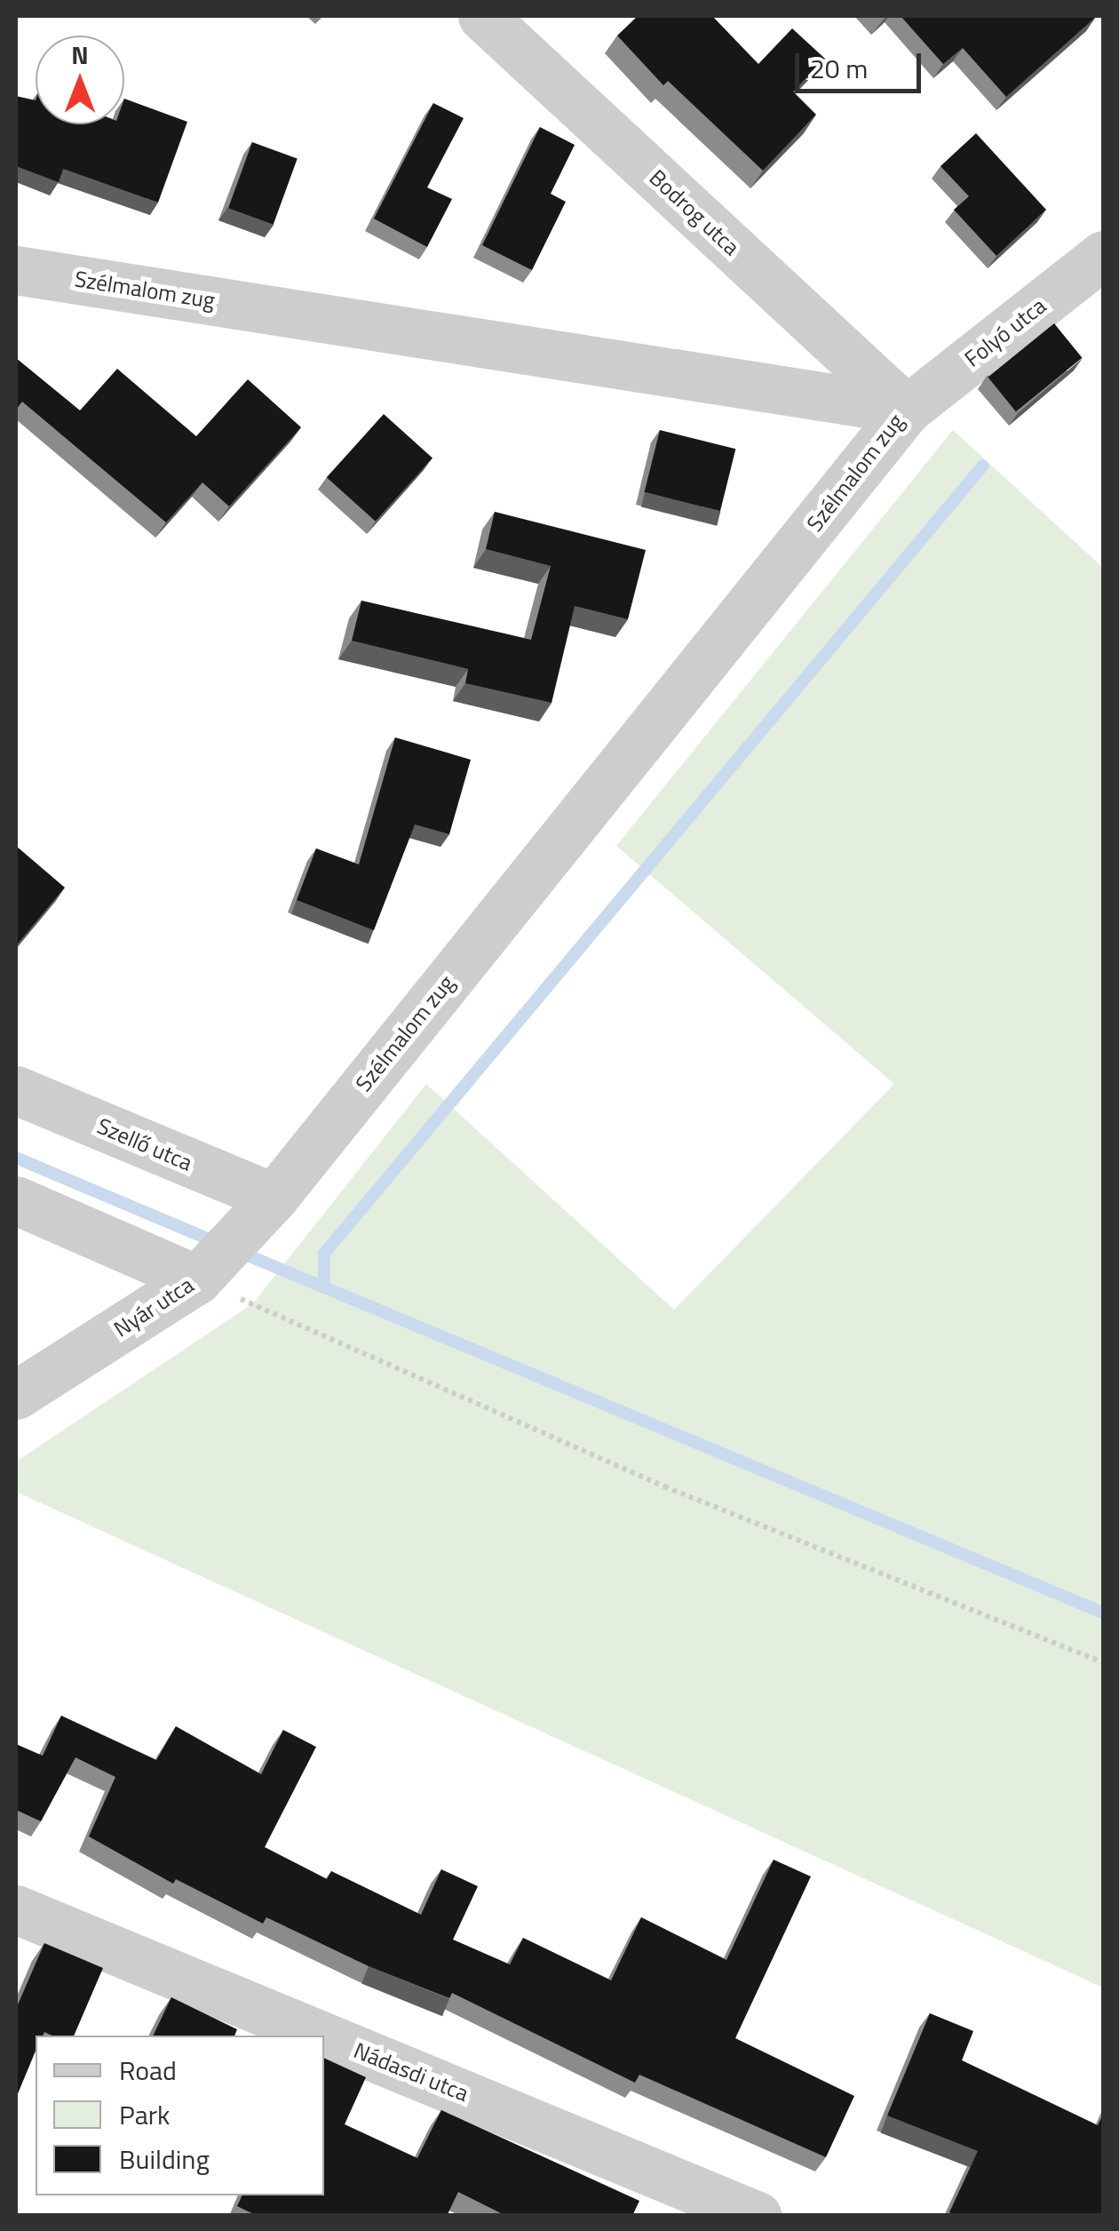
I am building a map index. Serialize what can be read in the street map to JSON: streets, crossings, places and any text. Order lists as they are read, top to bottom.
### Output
{
  "streets": {
    "street": [
      "Bodrog utca",
      "Szélmalom zug",
      "Folyó utca",
      "Szellő utca",
      "Nyár utca",
      "Nádasdi utca"
    ]
  },
  "crossings": [
    ["Bodrog utca", "Szélmalom zug"],
    ["Bodrog utca", "Folyó utca"],
    ["Szélmalom zug", "Folyó utca"],
    ["Szélmalom zug", "Szellő utca"],
    ["Szélmalom zug", "Nyár utca"],
    ["Szellő utca", "Nyár utca"]
  ],
  "legend": ["Road", "Park", "Building"],
  "scale_bar": "20 m",
  "north": "top"
}
